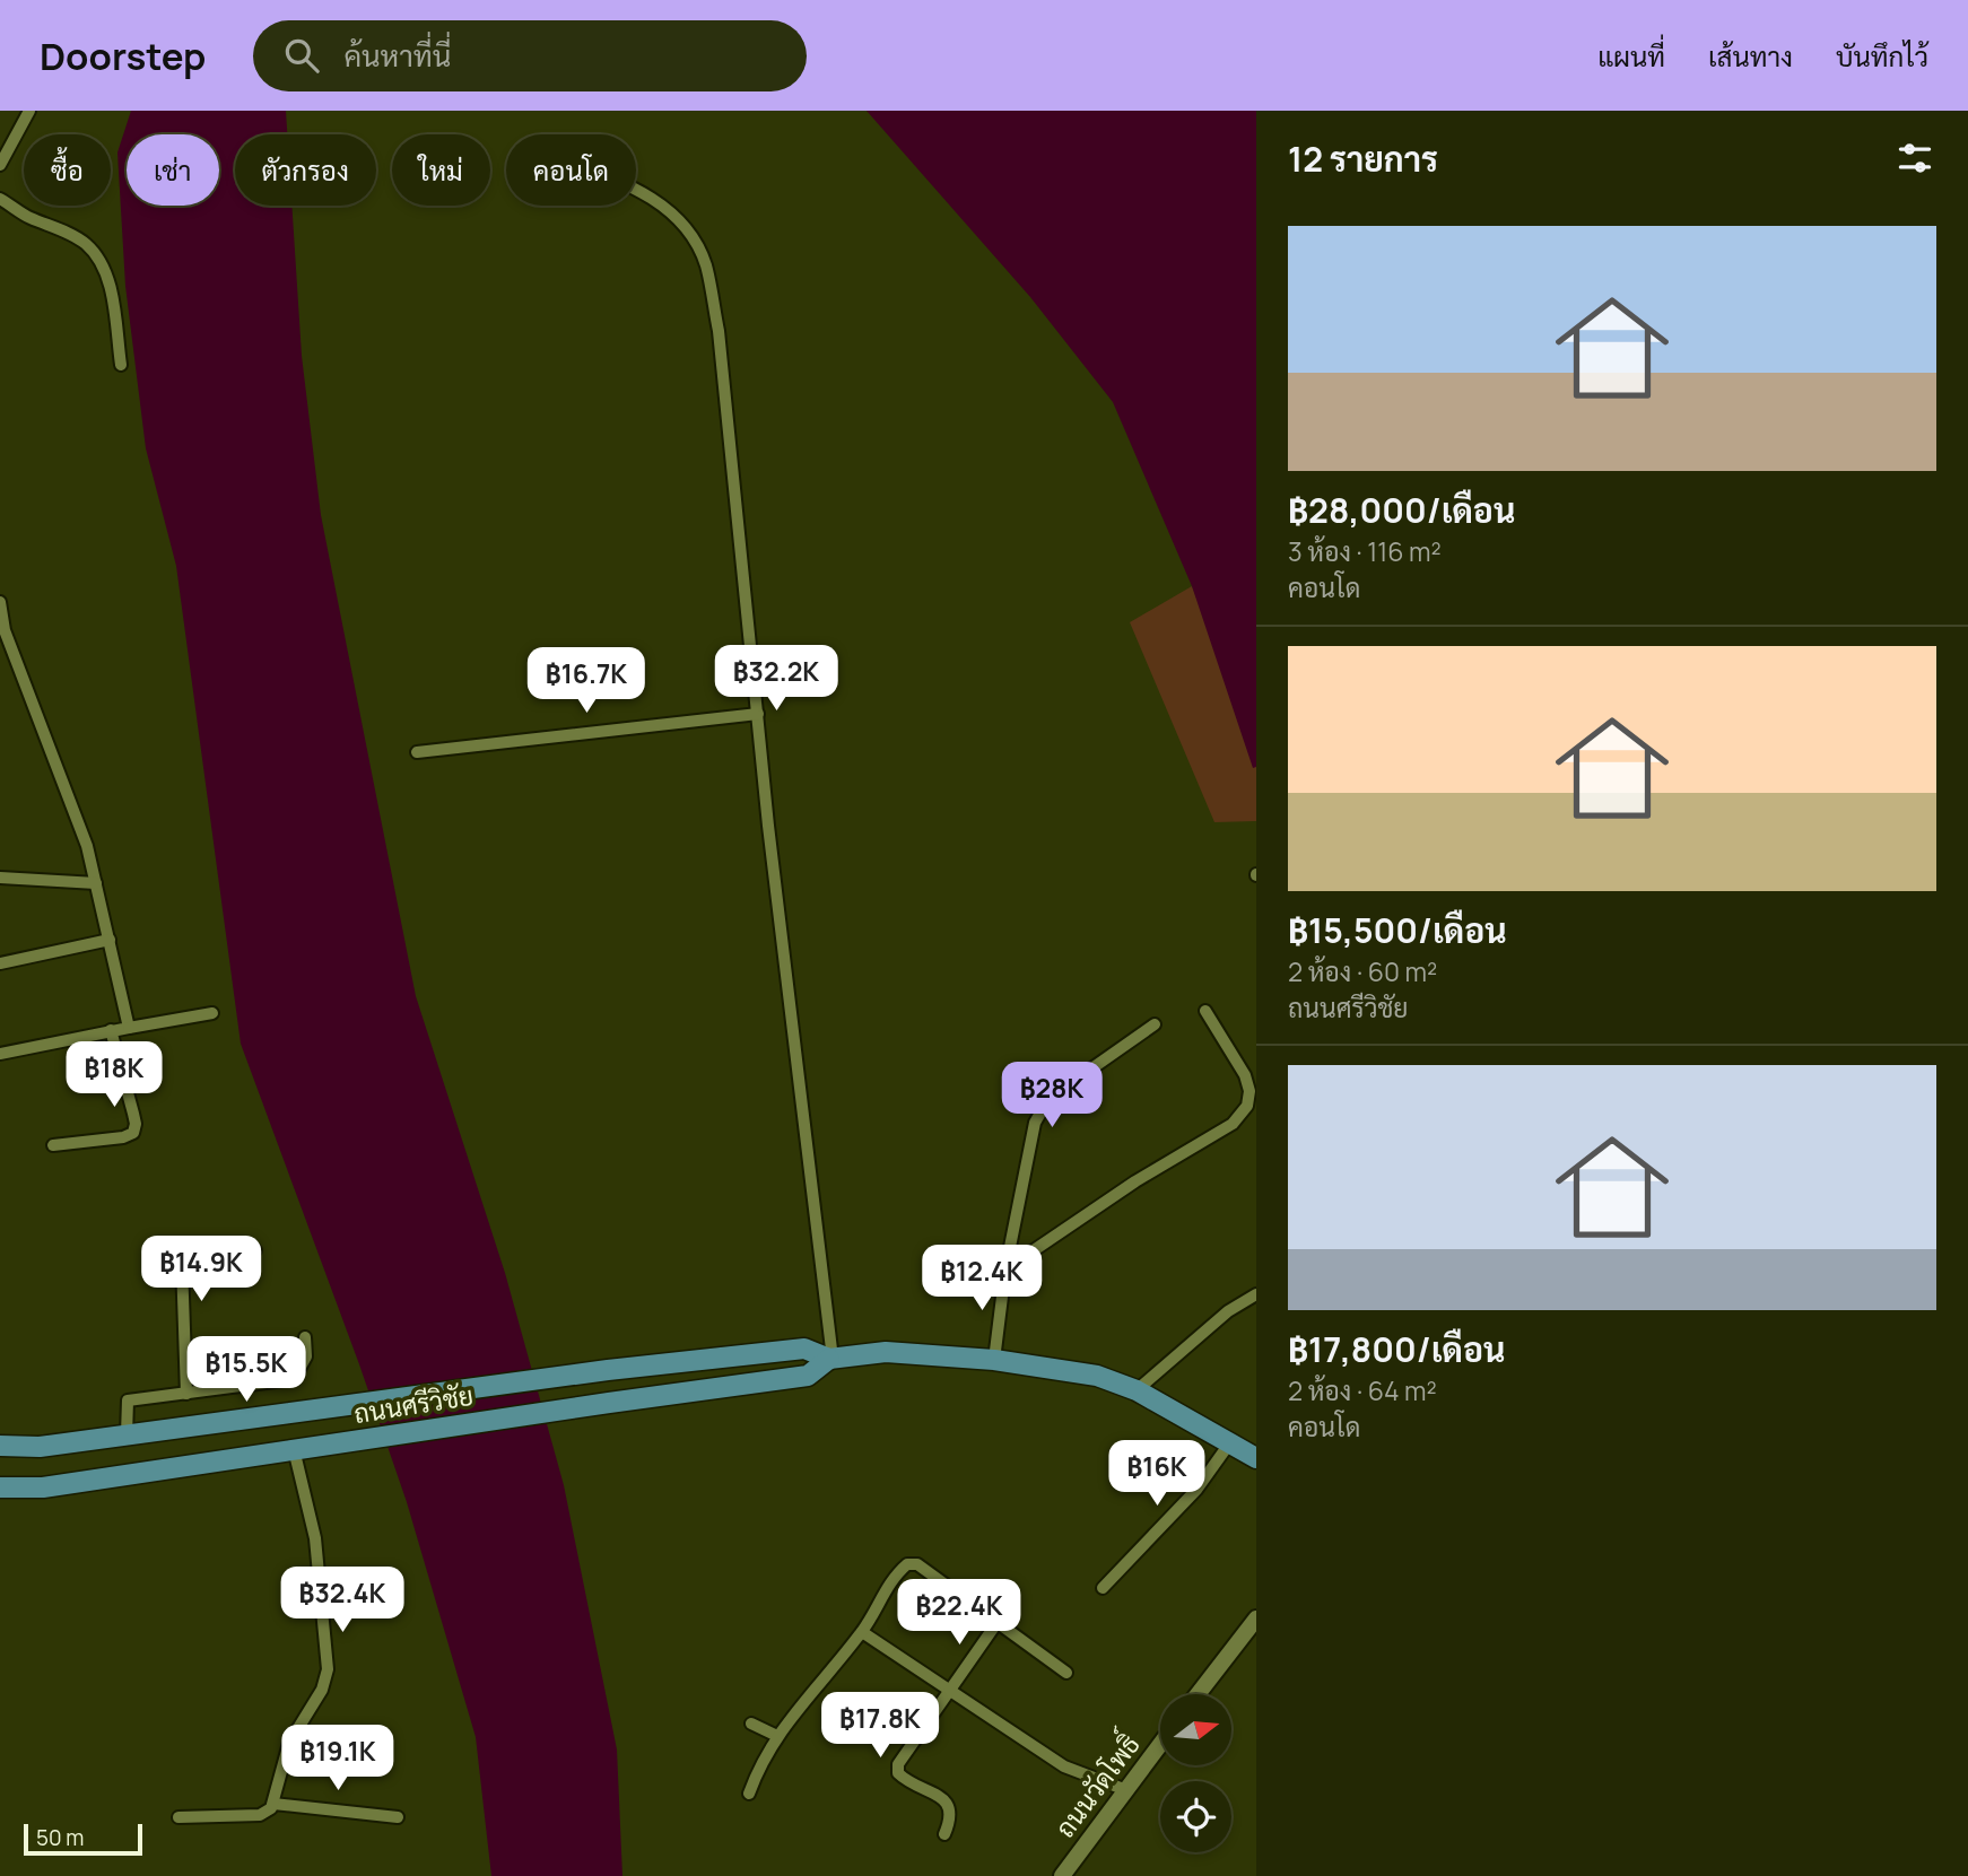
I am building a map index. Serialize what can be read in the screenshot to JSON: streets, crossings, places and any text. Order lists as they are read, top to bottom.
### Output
{
  "streets": {
    "main road": ["ถนนศรีวิชัย"],
    "street": ["ถนนวัดโพธิ์"]
  },
  "scale_bar": "50 m",
  "north": "right",
  "page": {
    "header": "Doorstep",
    "search": "ค้นหาที่นี่",
    "nav": ["แผนที่", "เส้นทาง", "บันทึกไว้"],
    "heading": "12 รายการ",
    "chip": [
      "ซื้อ",
      "เช่า",
      "ตัวกรอง",
      "ใหม่",
      "คอนโด"
    ],
    "list": [
      {
        "name": "฿28,000/เดือน",
        "note": "3 ห้อง · 116 m² · คอนโด"
      },
      {
        "name": "฿15,500/เดือน",
        "note": "2 ห้อง · 60 m² · ถนนศรีวิชัย"
      },
      {
        "name": "฿17,800/เดือน",
        "note": "2 ห้อง · 64 m² · คอนโด"
      }
    ],
    "price": [
      "฿32.2K",
      "฿16.7K",
      "฿18K",
      "฿28K",
      "฿14.9K",
      "฿12.4K",
      "฿15.5K",
      "฿16K",
      "฿32.4K",
      "฿22.4K",
      "฿17.8K",
      "฿19.1K"
    ],
    "scale": "50 m"
  }
}
